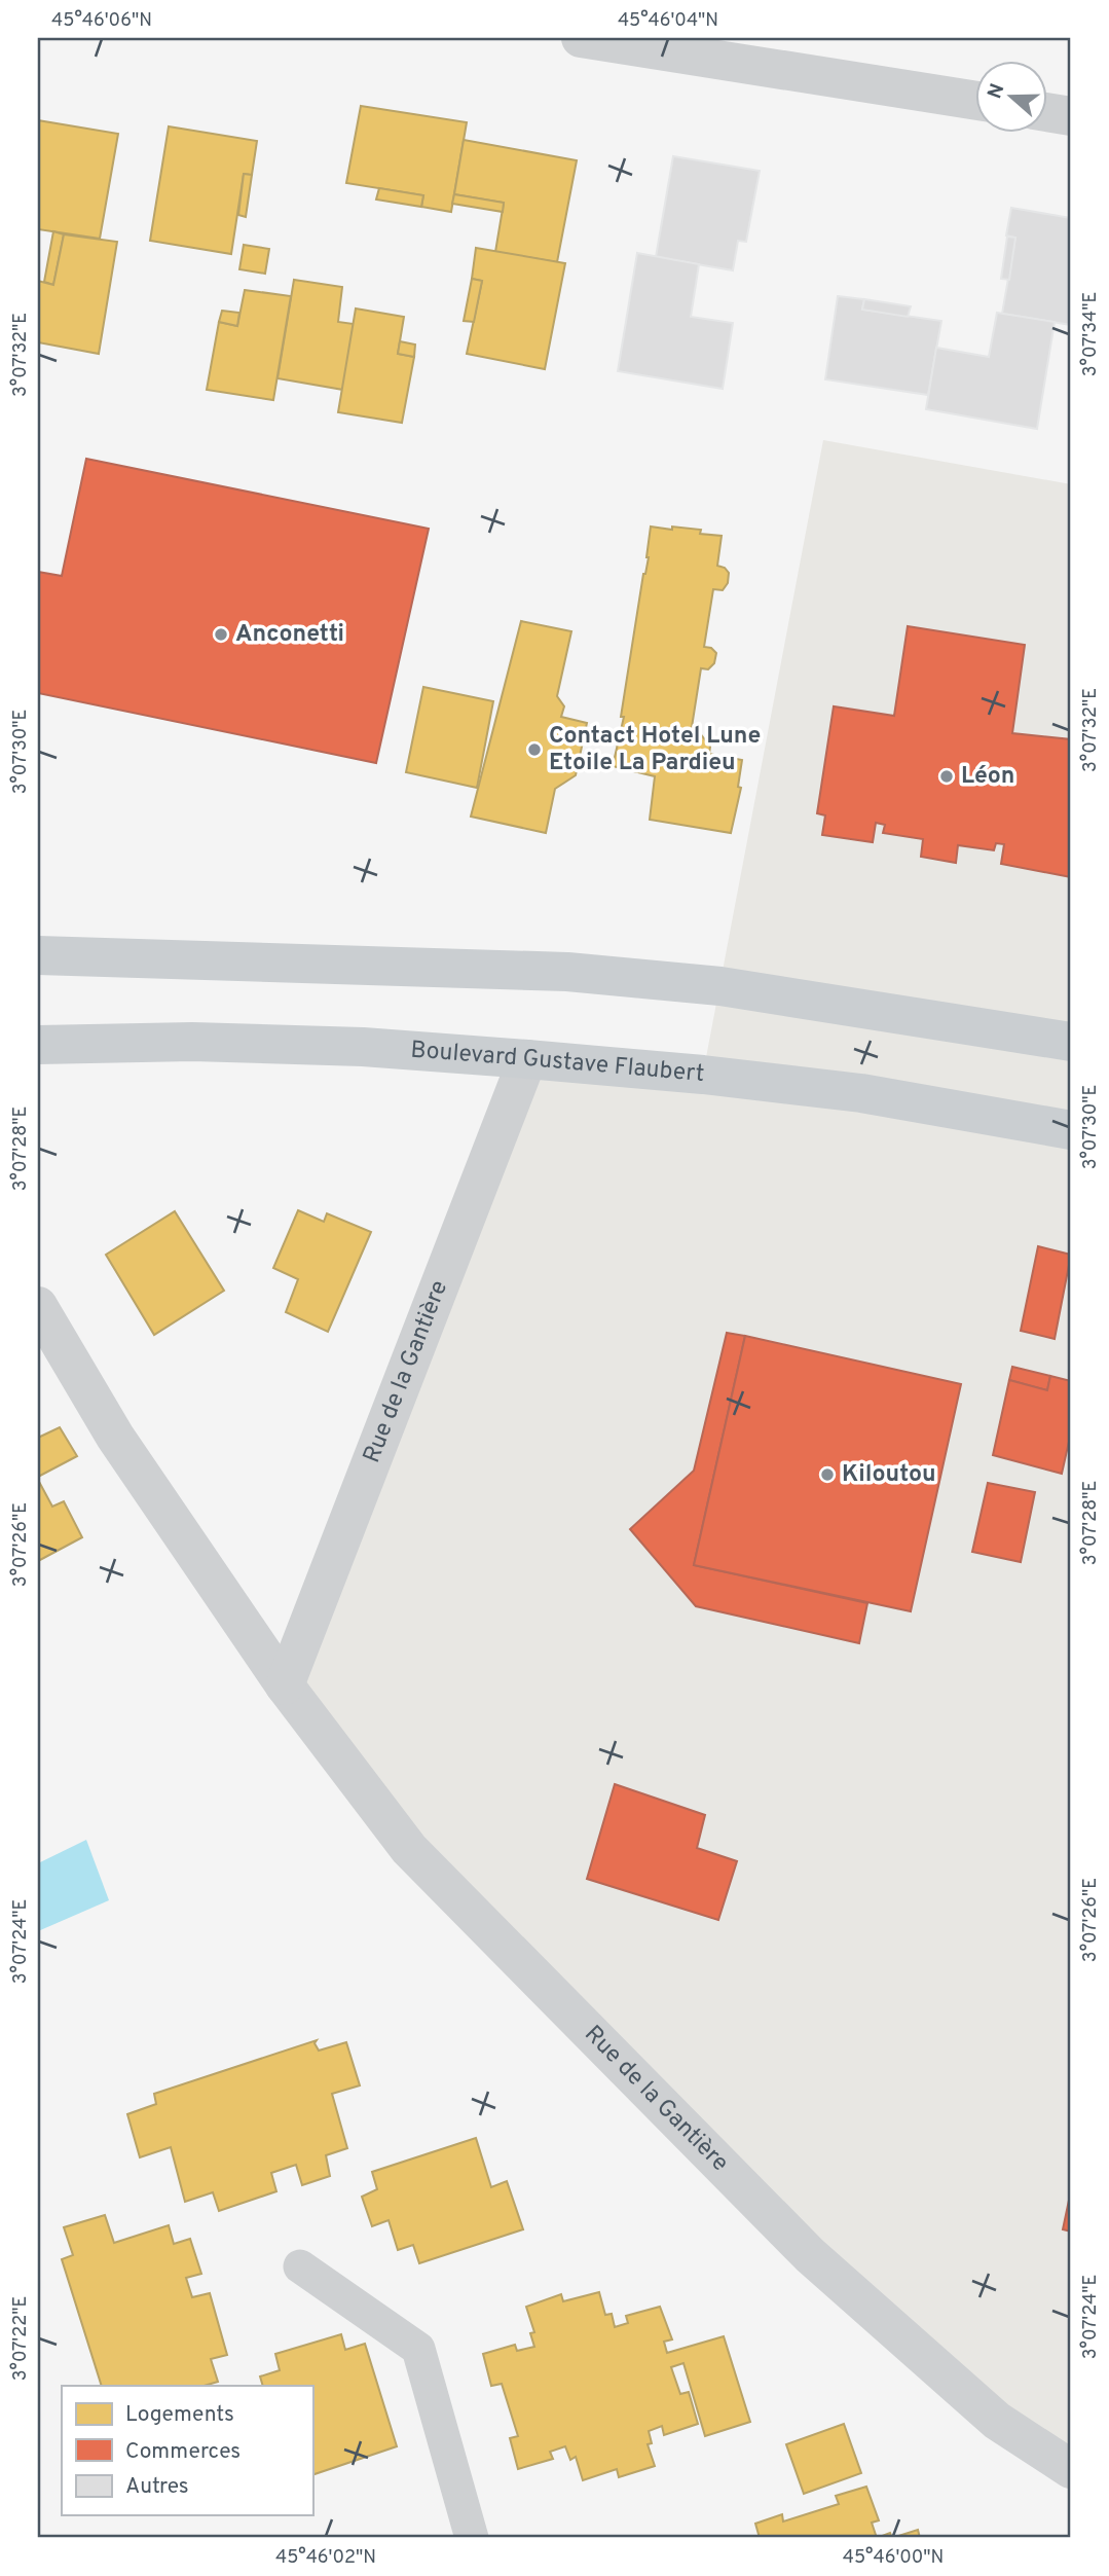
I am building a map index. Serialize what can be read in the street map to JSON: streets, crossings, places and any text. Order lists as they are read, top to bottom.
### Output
{
  "streets": {
    "main road": ["Boulevard Gustave Flaubert"],
    "street": ["Rue de la Gantière"]
  },
  "crossings": [
    ["Boulevard Gustave Flaubert", "Rue de la Gantière"]
  ],
  "places": [
    "Anconetti",
    "Contact Hotel Lune Etoile La Pardieu",
    "Léon",
    "Kiloutou"
  ],
  "legend": ["Logements", "Commerces", "Autres"],
  "north": "left",
  "coordinates": [
    "45°46'06\"N",
    "45°46'04\"N",
    "3°07'34\"E",
    "3°07'32\"E",
    "3°07'30\"E",
    "3°07'28\"E",
    "3°07'26\"E",
    "3°07'24\"E",
    "3°07'22\"E",
    "45°46'02\"N",
    "45°46'00\"N"
  ]
}
